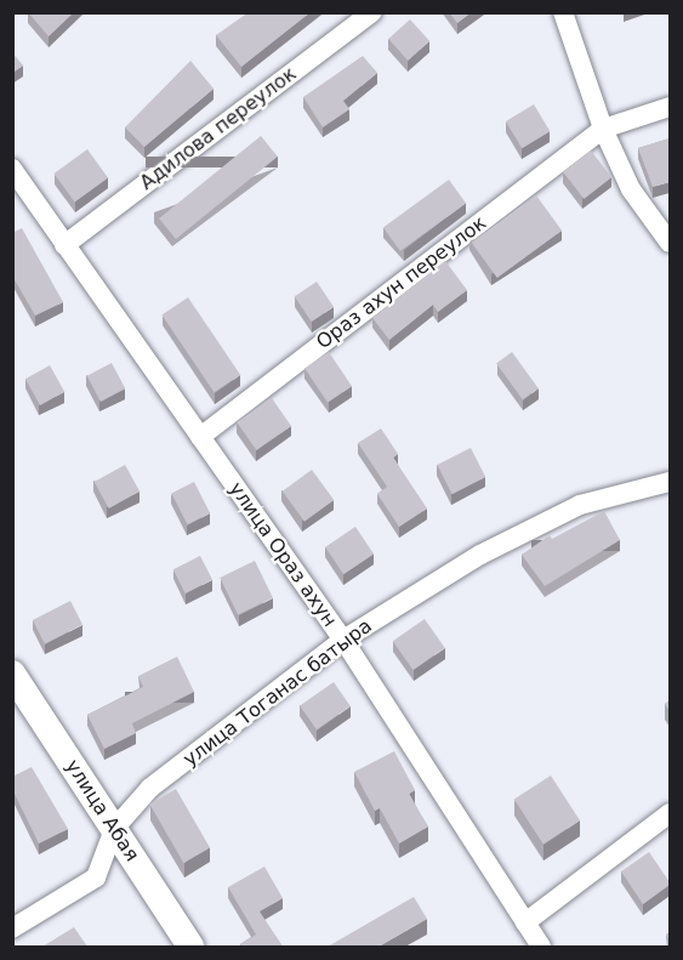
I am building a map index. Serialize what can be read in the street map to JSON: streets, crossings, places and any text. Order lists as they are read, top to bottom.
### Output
{
  "streets": {
    "street": [
      "Адилова переулок",
      "Ораз ахун переулок",
      "улица Ораз ахун",
      "улица Тоганас батыра",
      "улица Абая"
    ]
  },
  "crossings": [
    ["Адилова переулок", "улица Ораз ахун"],
    ["Ораз ахун переулок", "улица Ораз ахун"],
    ["улица Ораз ахун", "улица Тоганас батыра"],
    ["улица Тоганас батыра", "улица Абая"]
  ]
}
